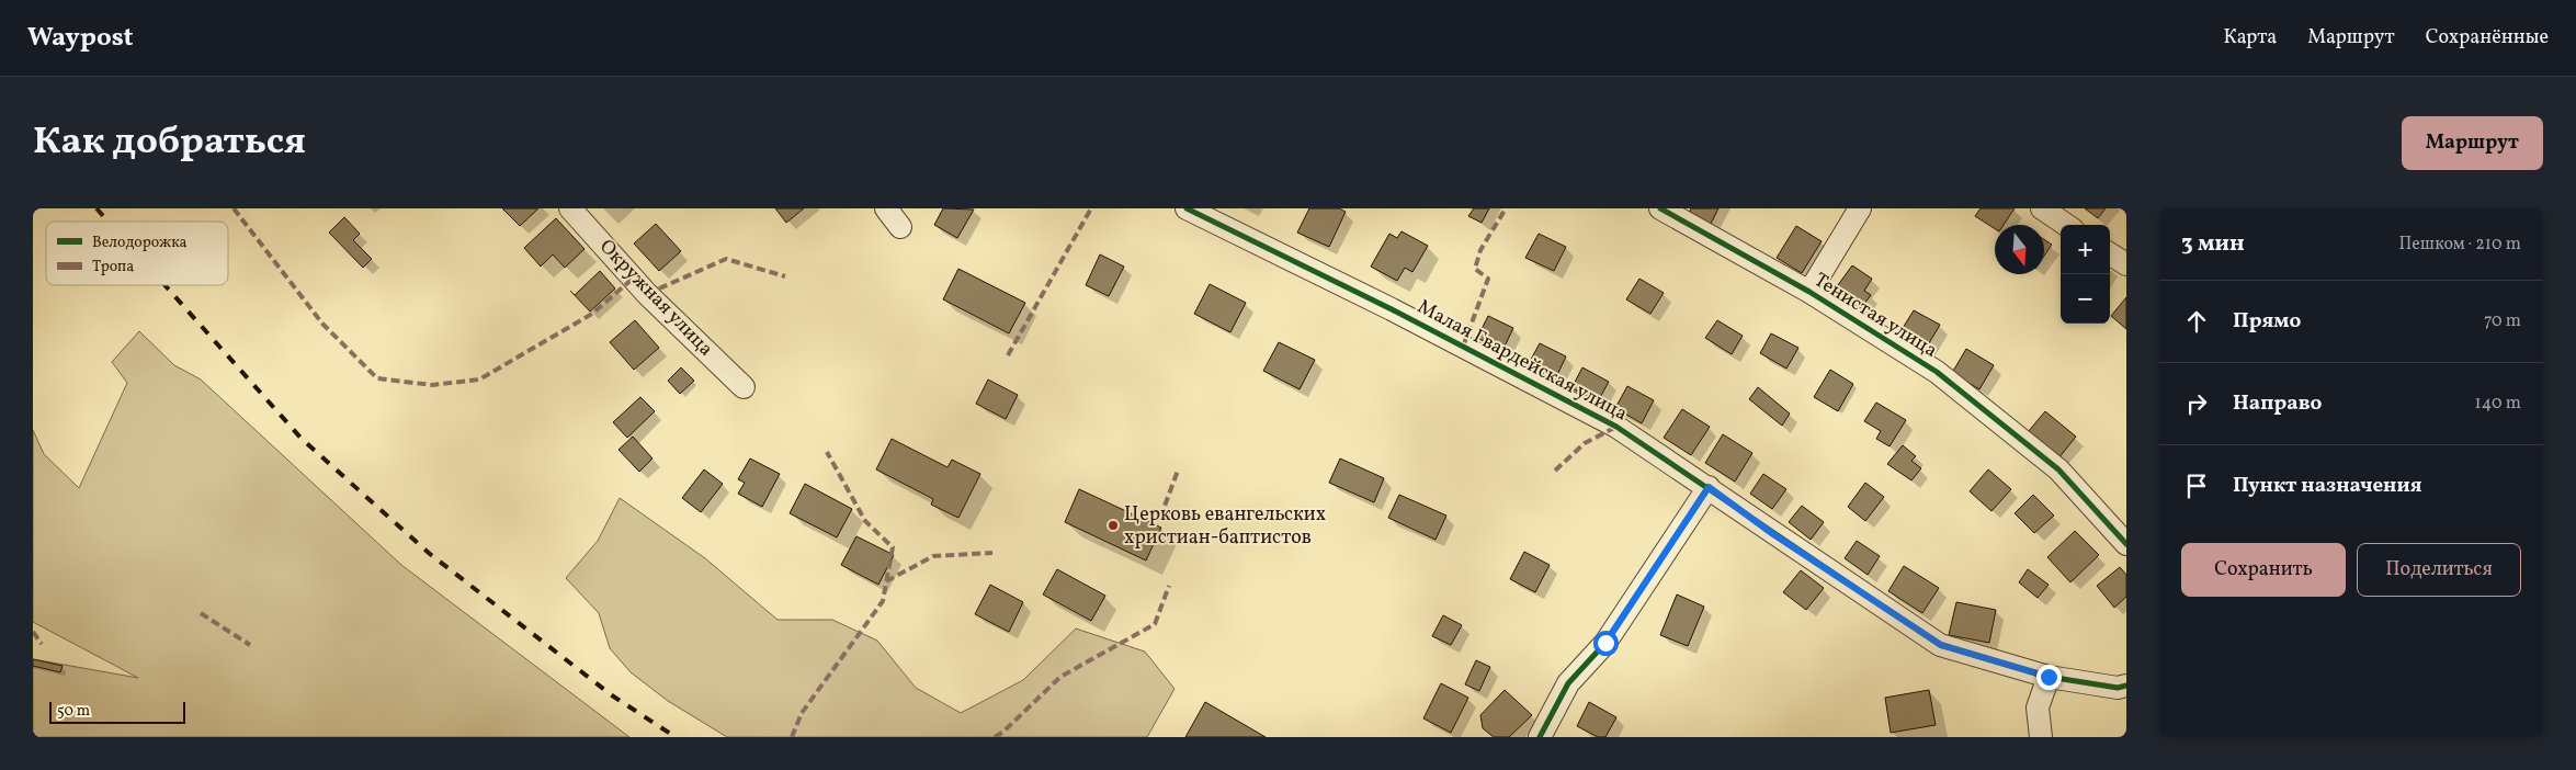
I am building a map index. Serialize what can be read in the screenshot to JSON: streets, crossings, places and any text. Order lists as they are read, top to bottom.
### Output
{
  "streets": {
    "street": ["Окружная улица", "Тенистая улица", "Малая Гвардейская улица"]
  },
  "places": ["Церковь евангельских христиан-баптистов"],
  "legend": ["Велодорожка", "Тропа"],
  "scale_bar": "50 m",
  "north": "bottom",
  "page": {
    "header": "Waypost",
    "nav": ["Карта", "Маршрут", "Сохранённые"],
    "title": "Как добраться",
    "buttons": [
      "Маршрут",
      ["Сохранить", "Поделиться"]
    ],
    "heading": ["3 мин", "Пешком · 210 m"],
    "map_buttons": ["+", "−"],
    "list": [
      ["Прямо", "70 m"],
      ["Направо", "140 m"],
      "Пункт назначения"
    ],
    "scale": "50 m"
  }
}
